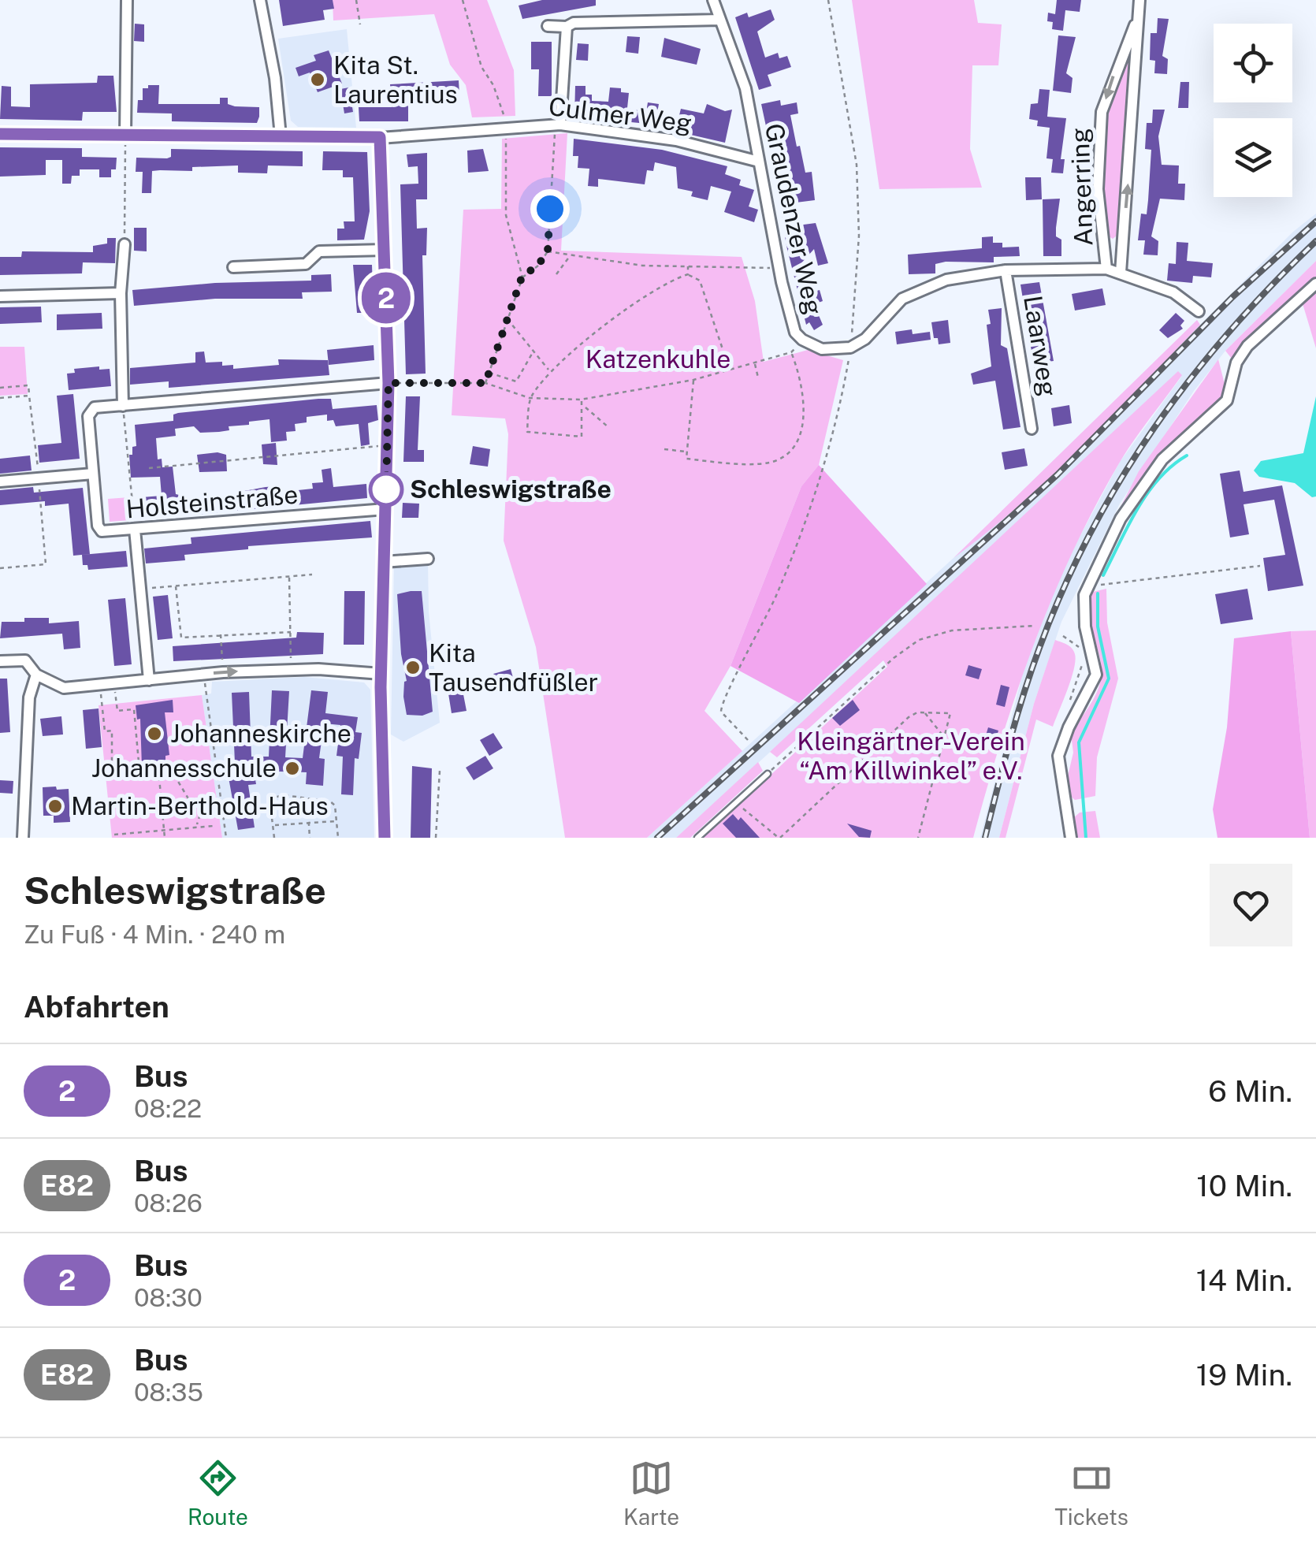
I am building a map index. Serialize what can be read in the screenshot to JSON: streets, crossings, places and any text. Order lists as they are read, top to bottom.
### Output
{
  "streets": {
    "street": [
      "Culmer Weg",
      "Angerring",
      "Graudenzer Weg",
      "Laarweg",
      "Holsteinstraße"
    ]
  },
  "crossings": [
    ["Culmer Weg", "Graudenzer Weg"]
  ],
  "parks": ["Katzenkuhle", "Kleingärtner-Verein “Am Killwinkel” e.V."],
  "places": [
    "Kita St. Laurentius",
    "Schleswigstraße",
    "Kita Tausendfüßler",
    "Johanneskirche",
    "Johannesschule",
    "Martin-Berthold-Haus"
  ],
  "lines": ["bus line 2"],
  "page": {
    "on_map": "2",
    "heading": [
      ["Schleswigstraße", "Zu Fuß · 4 Min. · 240 m"],
      "Abfahrten"
    ],
    "list": [
      {
        "mark": "2",
        "name": "Bus",
        "note": "08:22",
        "value": "6 Min."
      },
      {
        "mark": "E82",
        "name": "Bus",
        "note": "08:26",
        "value": "10 Min."
      },
      {
        "mark": "2",
        "name": "Bus",
        "note": "08:30",
        "value": "14 Min."
      },
      {
        "mark": "E82",
        "name": "Bus",
        "note": "08:35",
        "value": "19 Min."
      }
    ],
    "tabs": ["Route", "Karte", "Tickets"]
  }
}
